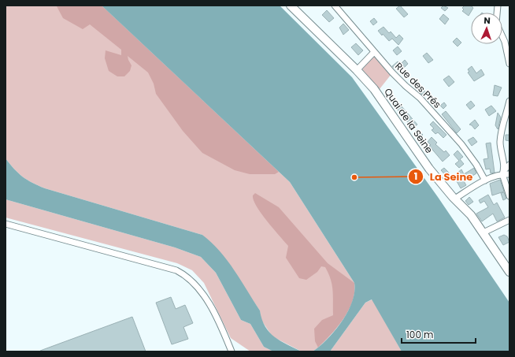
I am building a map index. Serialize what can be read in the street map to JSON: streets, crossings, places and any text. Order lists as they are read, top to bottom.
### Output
{
  "streets": {
    "street": ["Rue des Prés", "Quai de la Seine"]
  },
  "places": ["La Seine"],
  "scale_bar": "100 m",
  "north": "top"
}
